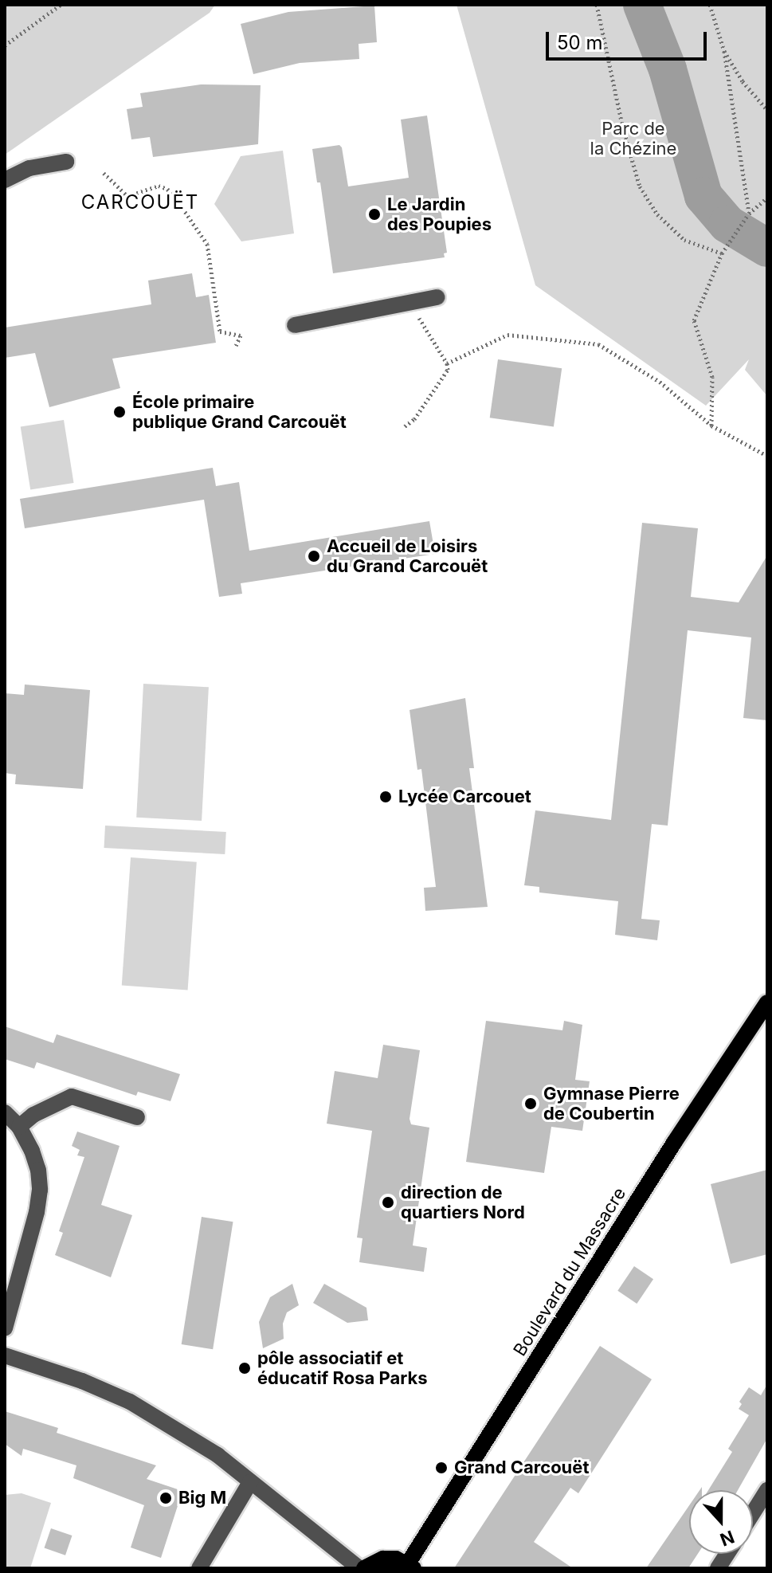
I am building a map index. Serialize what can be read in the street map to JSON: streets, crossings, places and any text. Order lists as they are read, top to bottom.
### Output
{
  "streets": {
    "main road": ["Boulevard du Massacre"]
  },
  "districts": ["CARCOUËT"],
  "parks": ["Parc de la Chézine"],
  "places": [
    "Le Jardin des Poupies",
    "École primaire publique Grand Carcouët",
    "Accueil de Loisirs du Grand Carcouët",
    "Lycée Carcouet",
    "Gymnase Pierre de Coubertin",
    "direction de quartiers Nord",
    "pôle associatif et éducatif Rosa Parks",
    "Grand Carcouët",
    "Big M"
  ],
  "scale_bar": "50 m",
  "north": "bottom"
}
